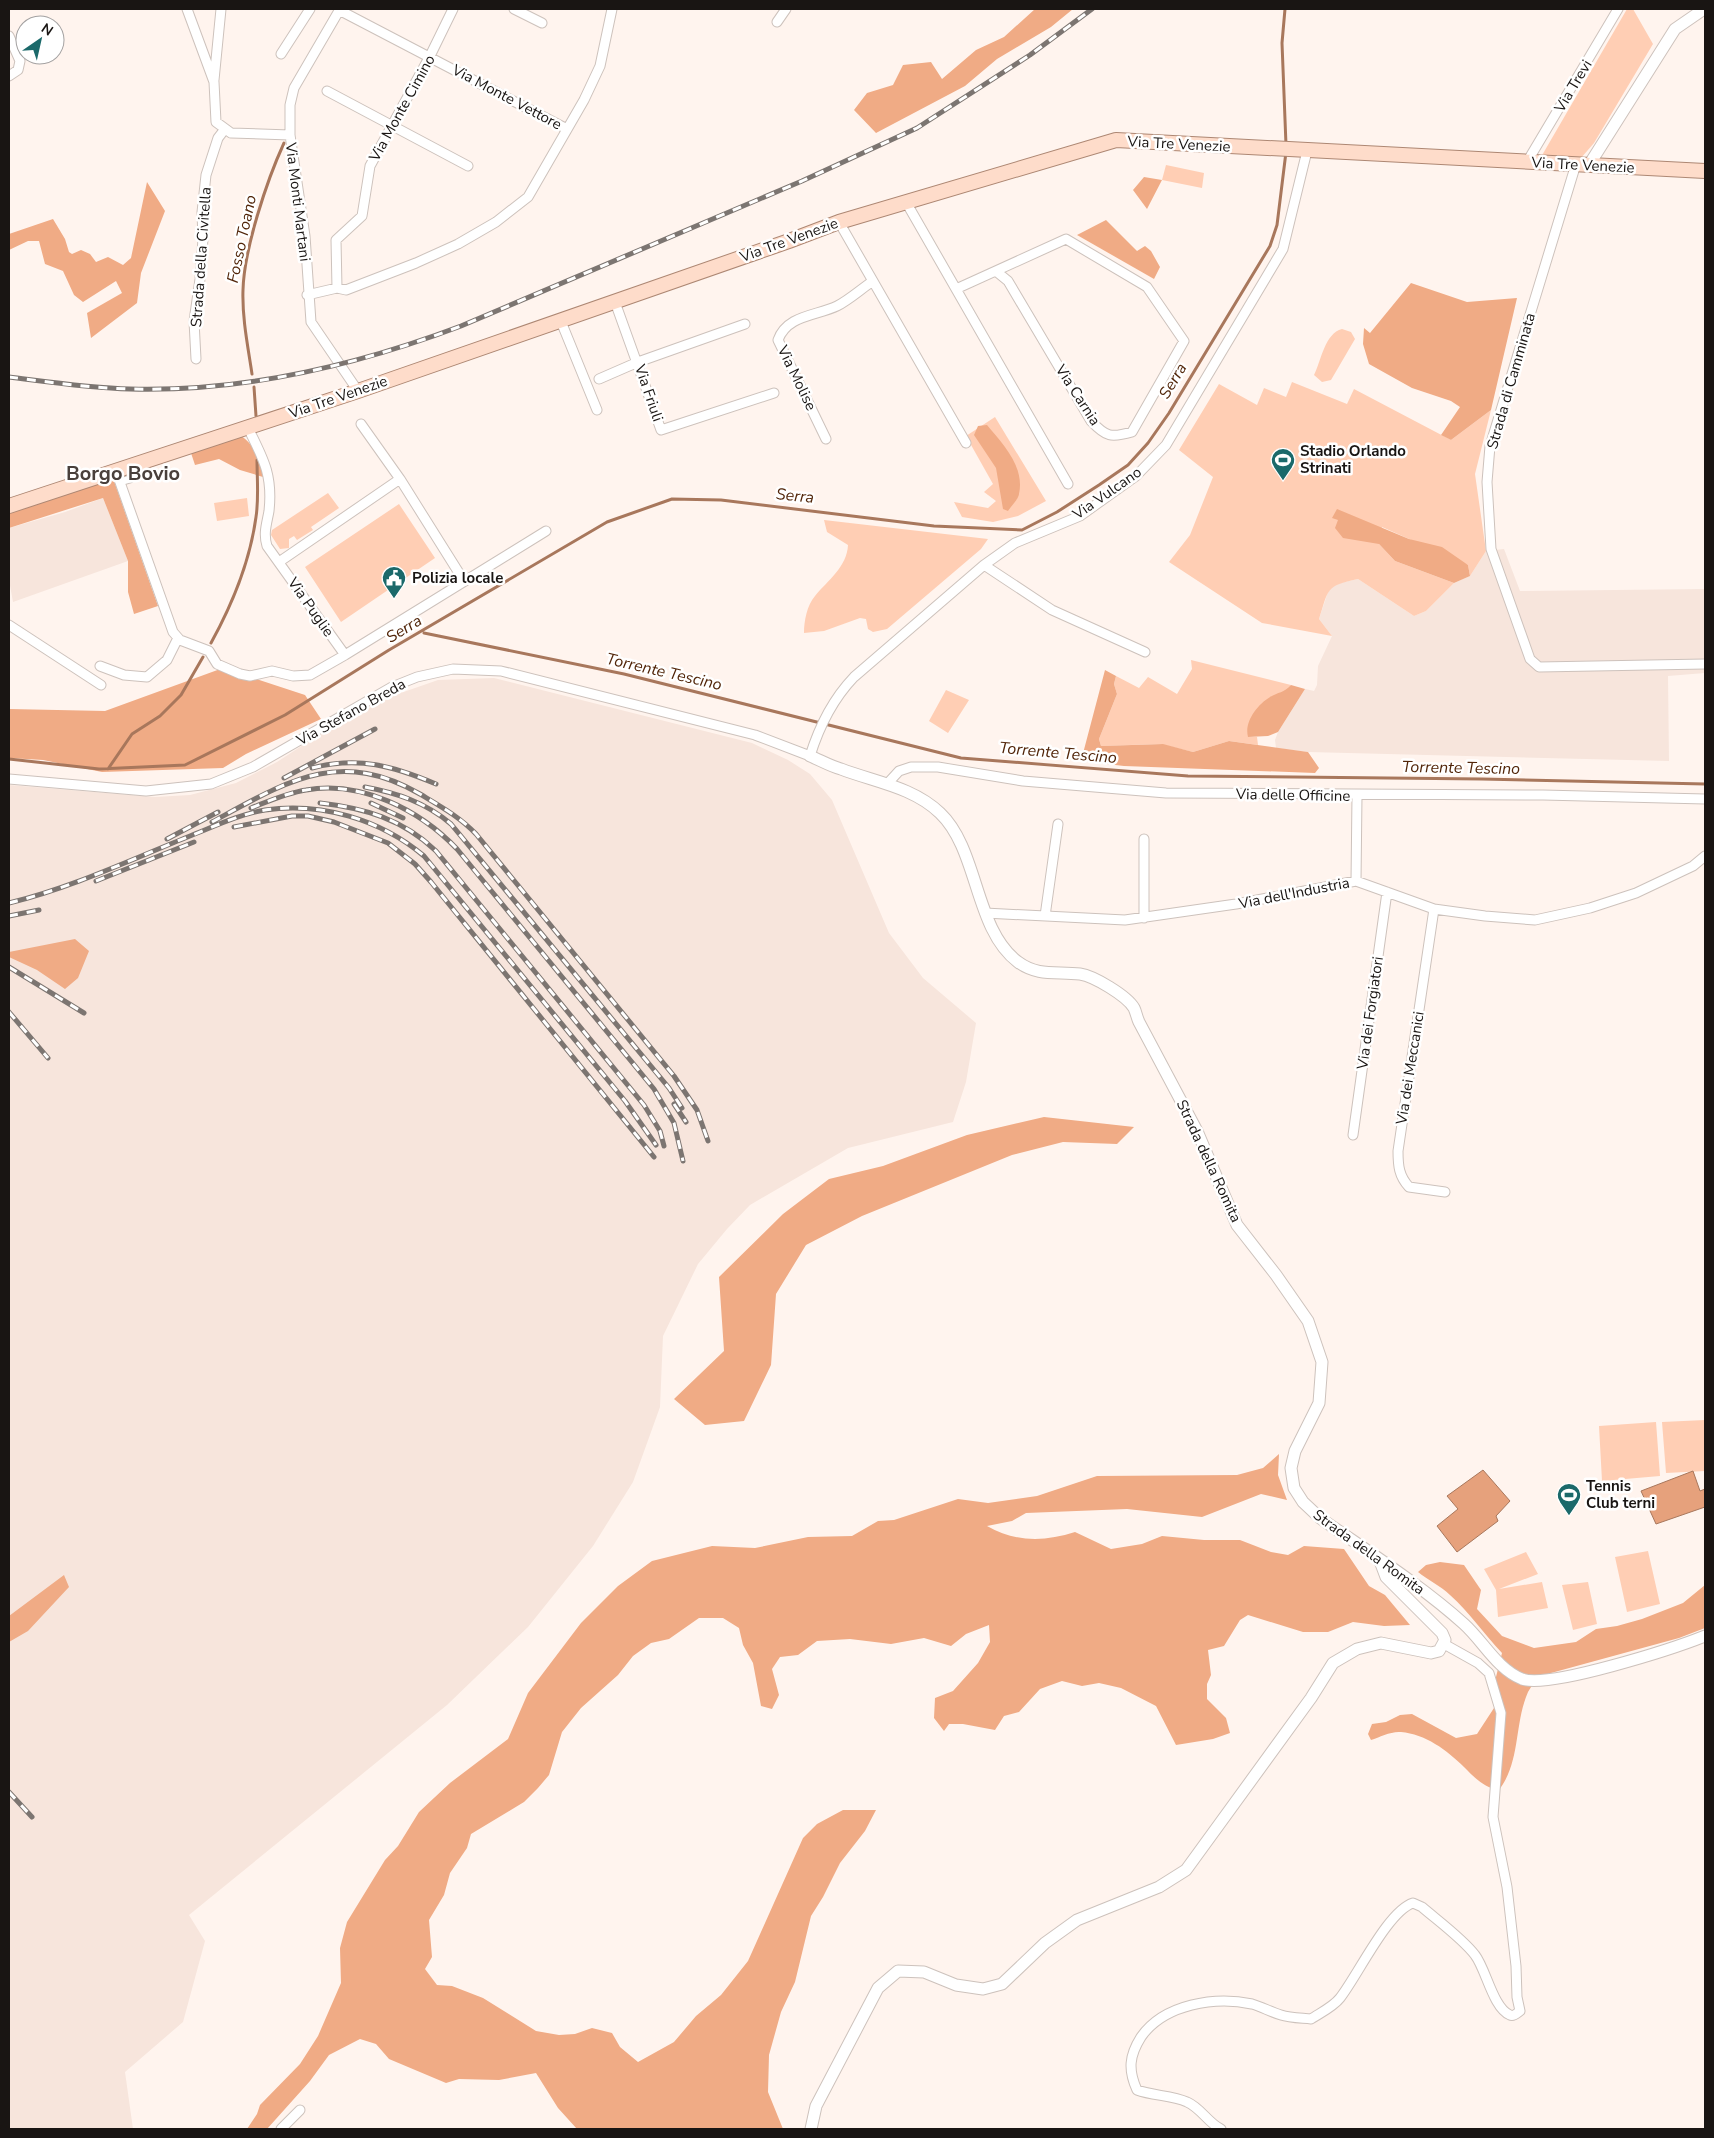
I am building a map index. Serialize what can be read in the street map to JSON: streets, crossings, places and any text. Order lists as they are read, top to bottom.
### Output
{
  "streets": {
    "main road": ["Via Tre Venezie"],
    "street": [
      "Via Trevi",
      "Via Monte Vettore",
      "Via Monte Cimino",
      "Via Monti Martani",
      "Strada della Civitella",
      "Via Molise",
      "Strada di Camminata",
      "Via Friuli",
      "Via Carnia",
      "Via Vulcano",
      "Via Puglie",
      "Via Stefano Breda",
      "Via delle Officine",
      "Via dell'Industria",
      "Via dei Forgiatori",
      "Via dei Meccanici",
      "Strada della Romita"
    ]
  },
  "crossings": [
    ["Via Trevi", "Via Tre Venezie"],
    ["Via Monte Vettore", "Via Monte Cimino"],
    ["Via Monte Vettore", "Via Monti Martani"],
    ["Via Tre Venezie", "Via Monti Martani"],
    ["Via Tre Venezie", "Strada di Camminata"],
    ["Via Tre Venezie", "Via Friuli"],
    ["Via Tre Venezie", "Via Vulcano"],
    ["Via Tre Venezie", "Via Puglie"],
    ["Via Vulcano", "Via Stefano Breda"],
    ["Via Vulcano", "Strada della Romita"],
    ["Via Stefano Breda", "Strada della Romita"],
    ["Via delle Officine", "Strada della Romita"],
    ["Via dell'Industria", "Via dei Forgiatori"],
    ["Via dell'Industria", "Via dei Meccanici"],
    ["Via dell'Industria", "Strada della Romita"]
  ],
  "districts": ["Borgo Bovio"],
  "water": ["Fosso Toano", "Serra", "Torrente Tescino"],
  "places": {
    "sports": ["Stadio Orlando Strinati", "Tennis Club terni"],
    "public building": ["Polizia locale"]
  },
  "north": "top right"
}
